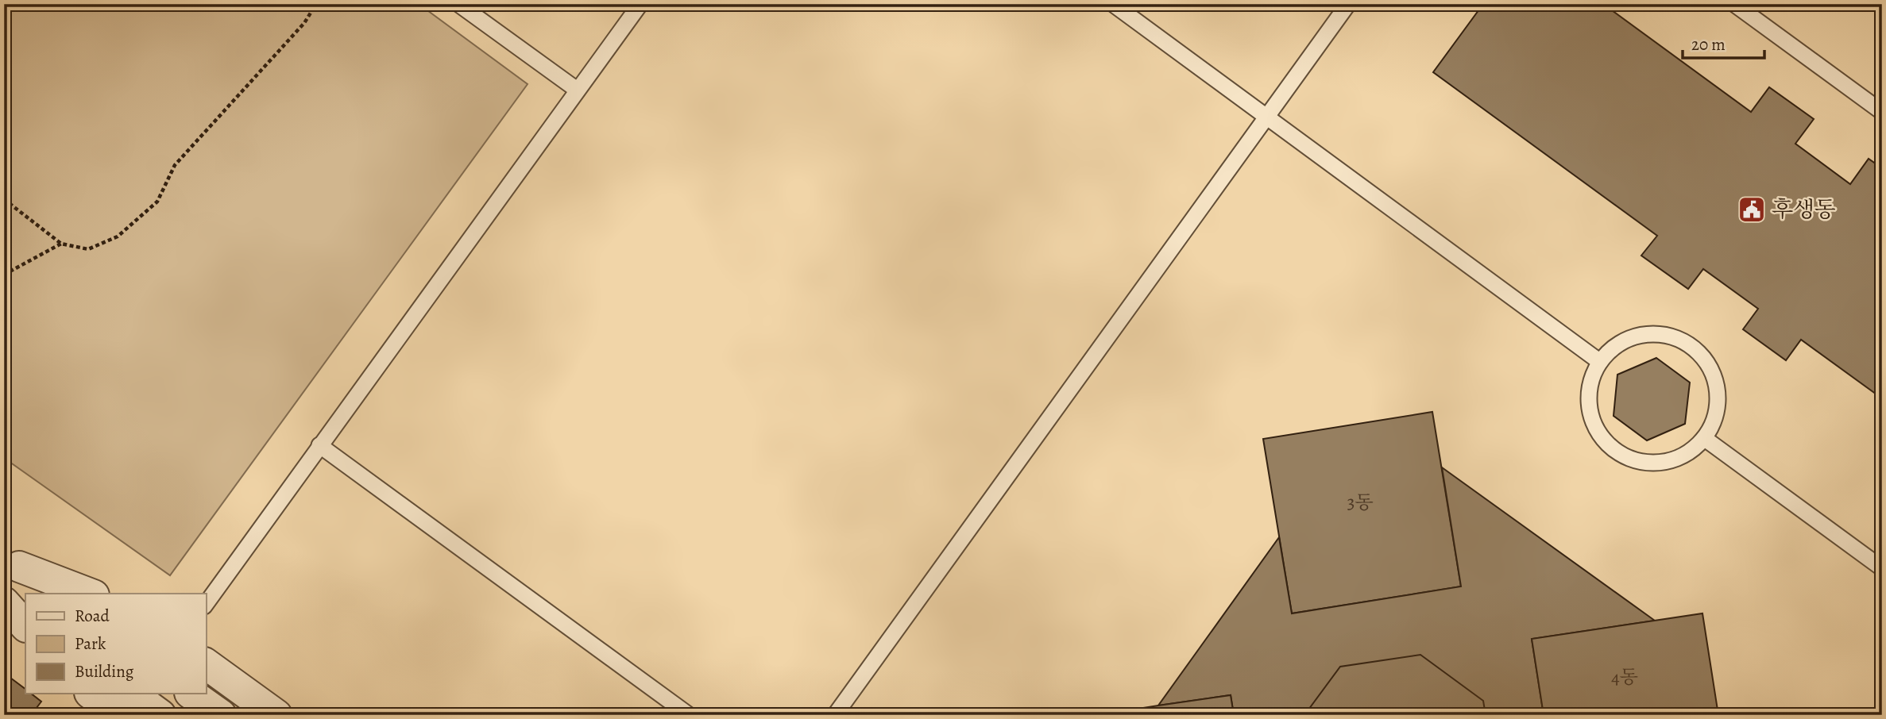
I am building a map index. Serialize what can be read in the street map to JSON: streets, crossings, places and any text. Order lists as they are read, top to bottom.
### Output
{
  "places": {
    "public building": ["후생동"]
  },
  "house_numbers": ["3동", "4동"],
  "legend": ["Road", "Park", "Building"],
  "scale_bar": "20 m"
}
